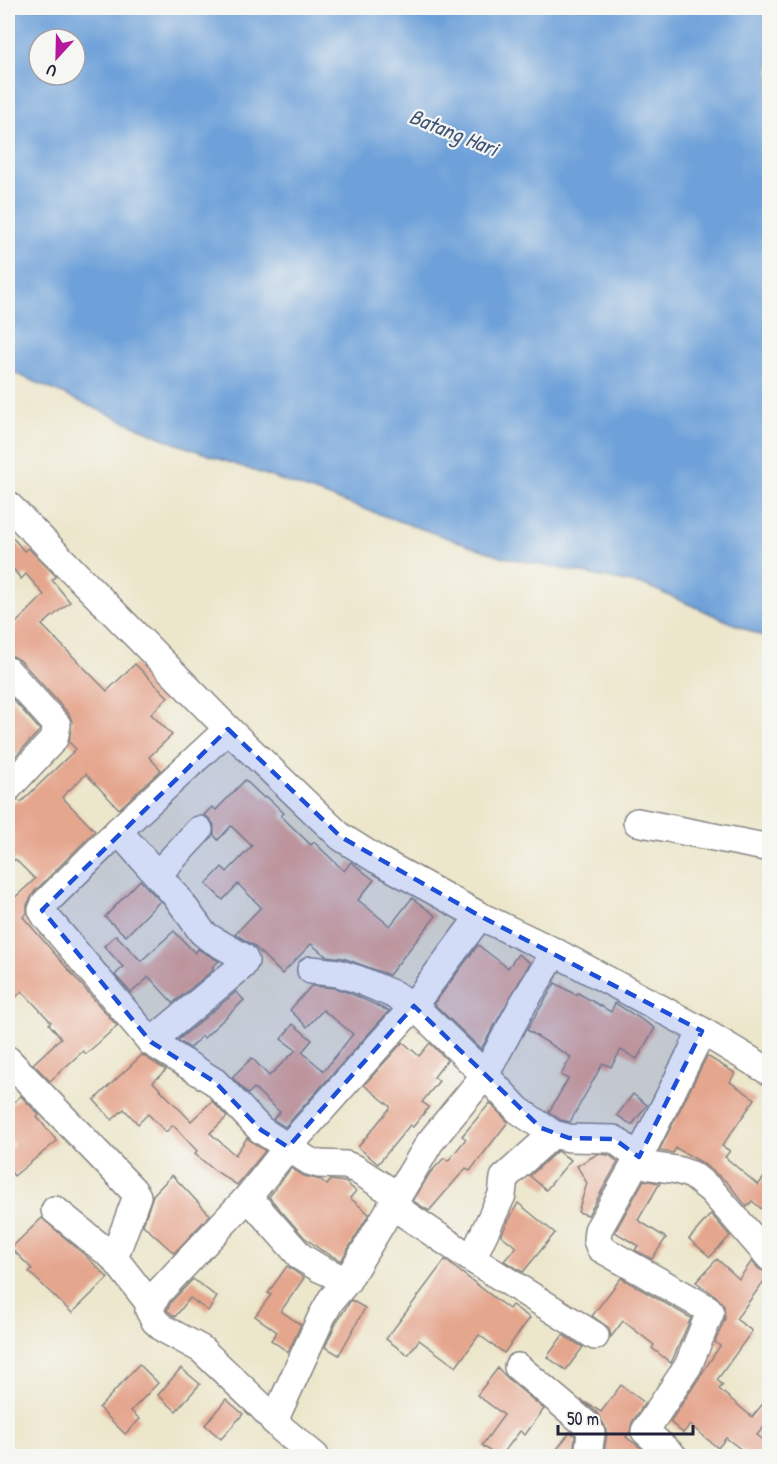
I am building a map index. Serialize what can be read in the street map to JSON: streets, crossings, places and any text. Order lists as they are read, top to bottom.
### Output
{
  "water": ["Batang Hari"],
  "scale_bar": "50 m",
  "north": "bottom"
}
